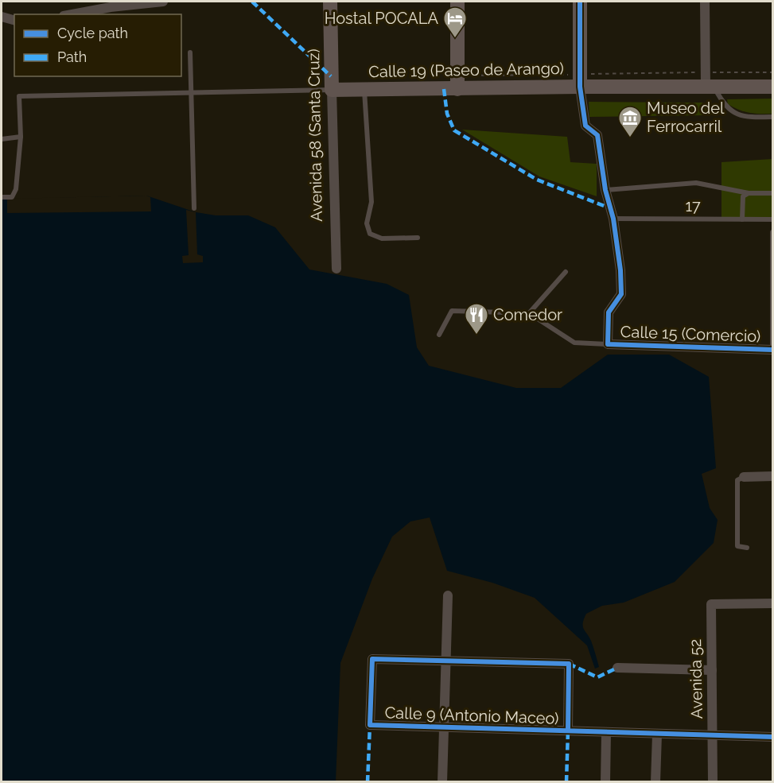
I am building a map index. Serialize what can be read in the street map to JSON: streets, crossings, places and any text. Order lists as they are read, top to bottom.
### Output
{
  "streets": {
    "main road": ["Calle 19 (Paseo de Arango)", "Avenida 58 (Santa Cruz)"],
    "street": ["Calle 15 (Comercio)", "Avenida 52", "Calle 9 (Antonio Maceo)"],
    "lane": ["17"]
  },
  "crossings": [
    ["Calle 19 (Paseo de Arango)", "Avenida 58 (Santa Cruz)"],
    ["Avenida 52", "Calle 9 (Antonio Maceo)"]
  ],
  "places": {
    "hotel": ["Hostal POCALA"],
    "museum": ["Museo del Ferrocarril"],
    "restaurant": ["Comedor"]
  },
  "legend": ["Cycle path", "Path"]
}
